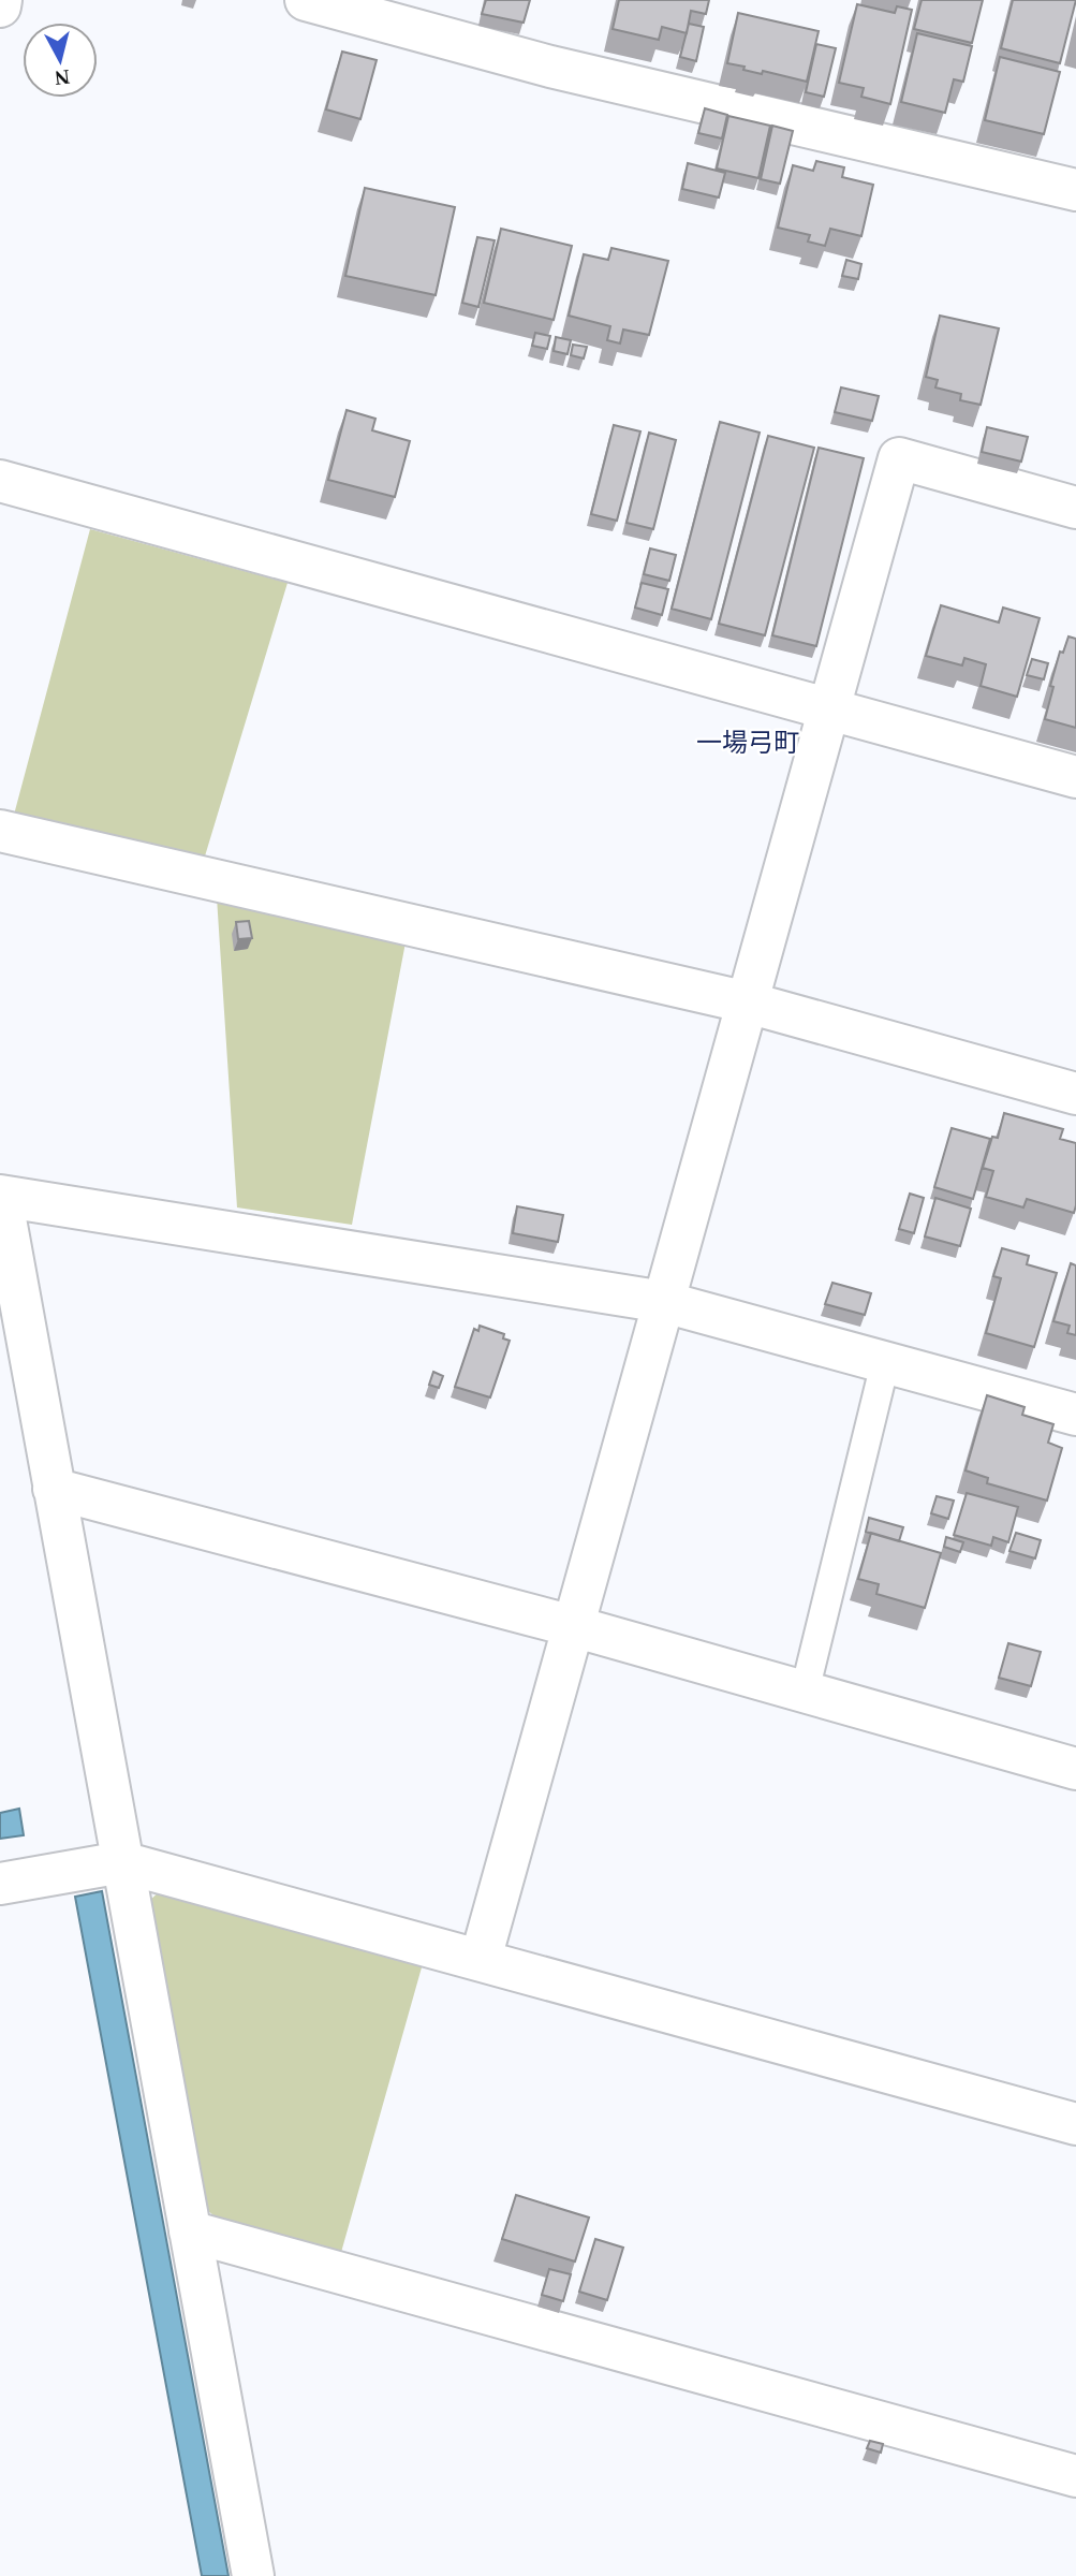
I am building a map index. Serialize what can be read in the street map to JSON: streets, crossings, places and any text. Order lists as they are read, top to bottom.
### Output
{
  "districts": ["一場弓町"],
  "north": "bottom"
}
